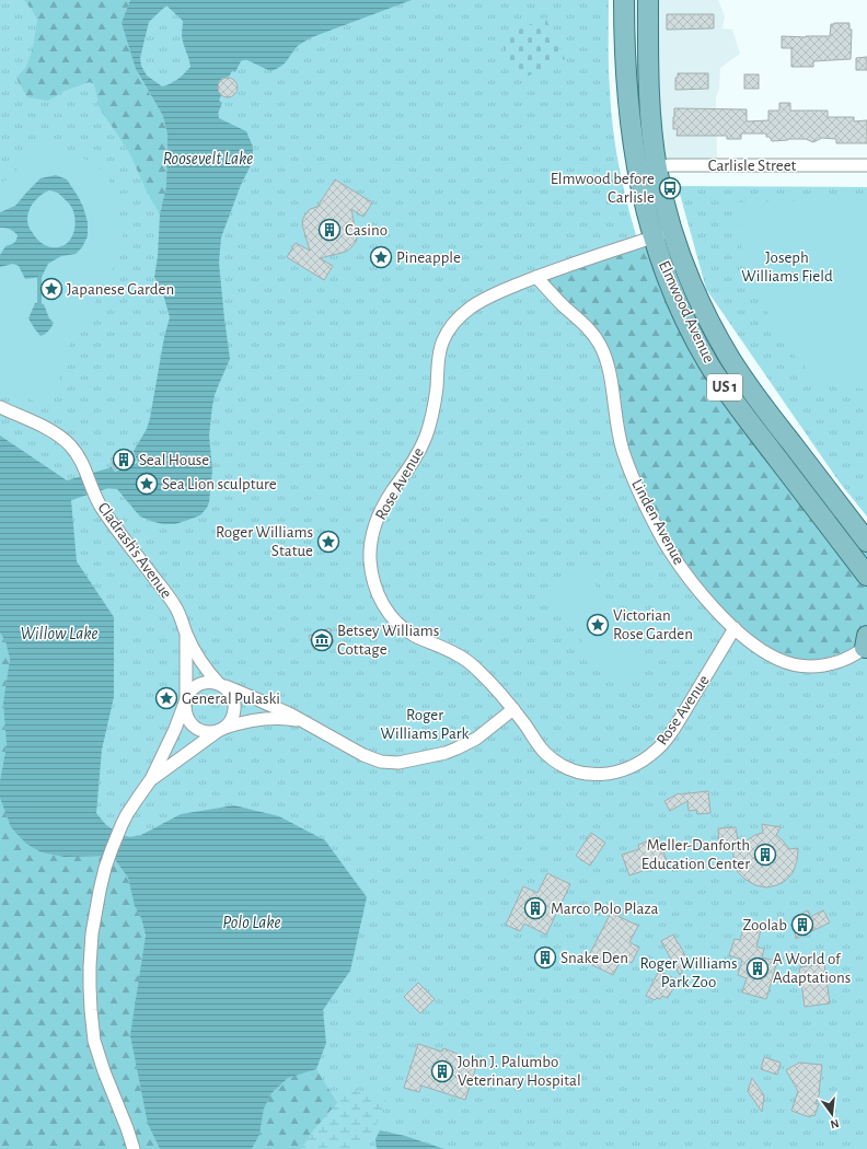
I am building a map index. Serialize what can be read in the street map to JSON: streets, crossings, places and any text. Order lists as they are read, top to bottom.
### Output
{
  "streets": {
    "main road": ["Elmwood Avenue", "US 1"],
    "street": [
      "Carlisle Street",
      "Rose Avenue",
      "Linden Avenue",
      "Cladrash's Avenue"
    ]
  },
  "crossings": [
    ["Carlisle Street", "Elmwood Avenue"],
    ["Elmwood Avenue", "Rose Avenue"],
    ["Rose Avenue", "Linden Avenue"]
  ],
  "water": ["Roosevelt Lake", "Willow Lake", "Polo Lake"],
  "parks": ["Joseph Williams Field", "Roger Williams Park", "Roger Williams Park Zoo"],
  "places": {
    "bus stop": ["Elmwood before Carlisle"],
    "building": [
      "Casino",
      "Seal House",
      "Meller-Danforth Education Center",
      "Marco Polo Plaza",
      "Zoolab",
      "Snake Den",
      "A World of Adaptations",
      "John J. Palumbo Veterinary Hospital"
    ],
    "place": [
      "Pineapple",
      "Japanese Garden",
      "Sea Lion sculpture",
      "Roger Williams Statue",
      "Victorian Rose Garden",
      "General Pulaski"
    ],
    "museum": ["Betsey Williams Cottage"]
  },
  "north": "bottom"
}
